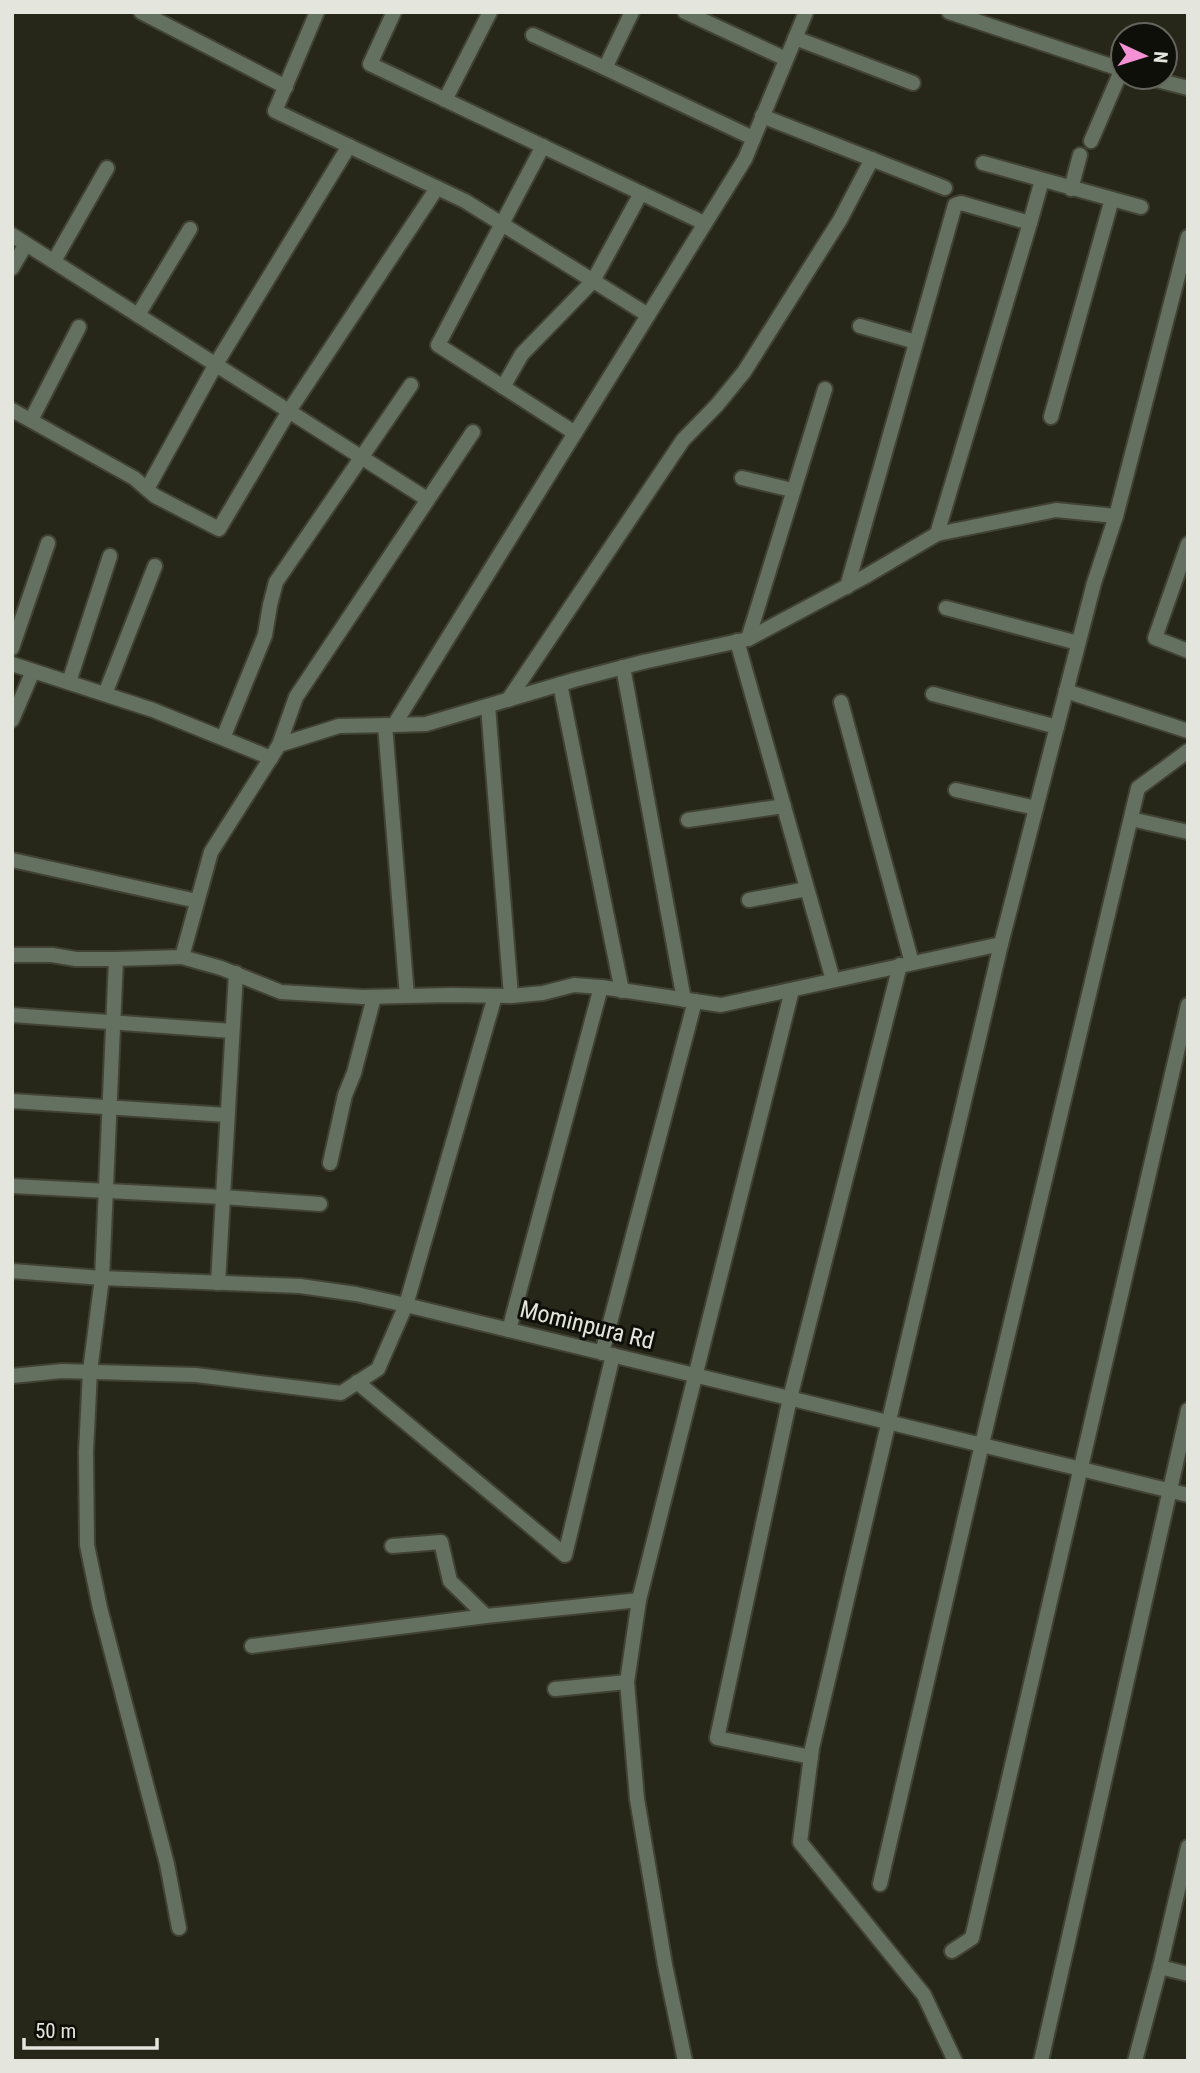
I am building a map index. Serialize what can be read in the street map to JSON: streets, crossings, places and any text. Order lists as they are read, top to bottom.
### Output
{
  "streets": {
    "street": ["Mominpura Rd"]
  },
  "scale_bar": "50 m",
  "north": "right"
}
